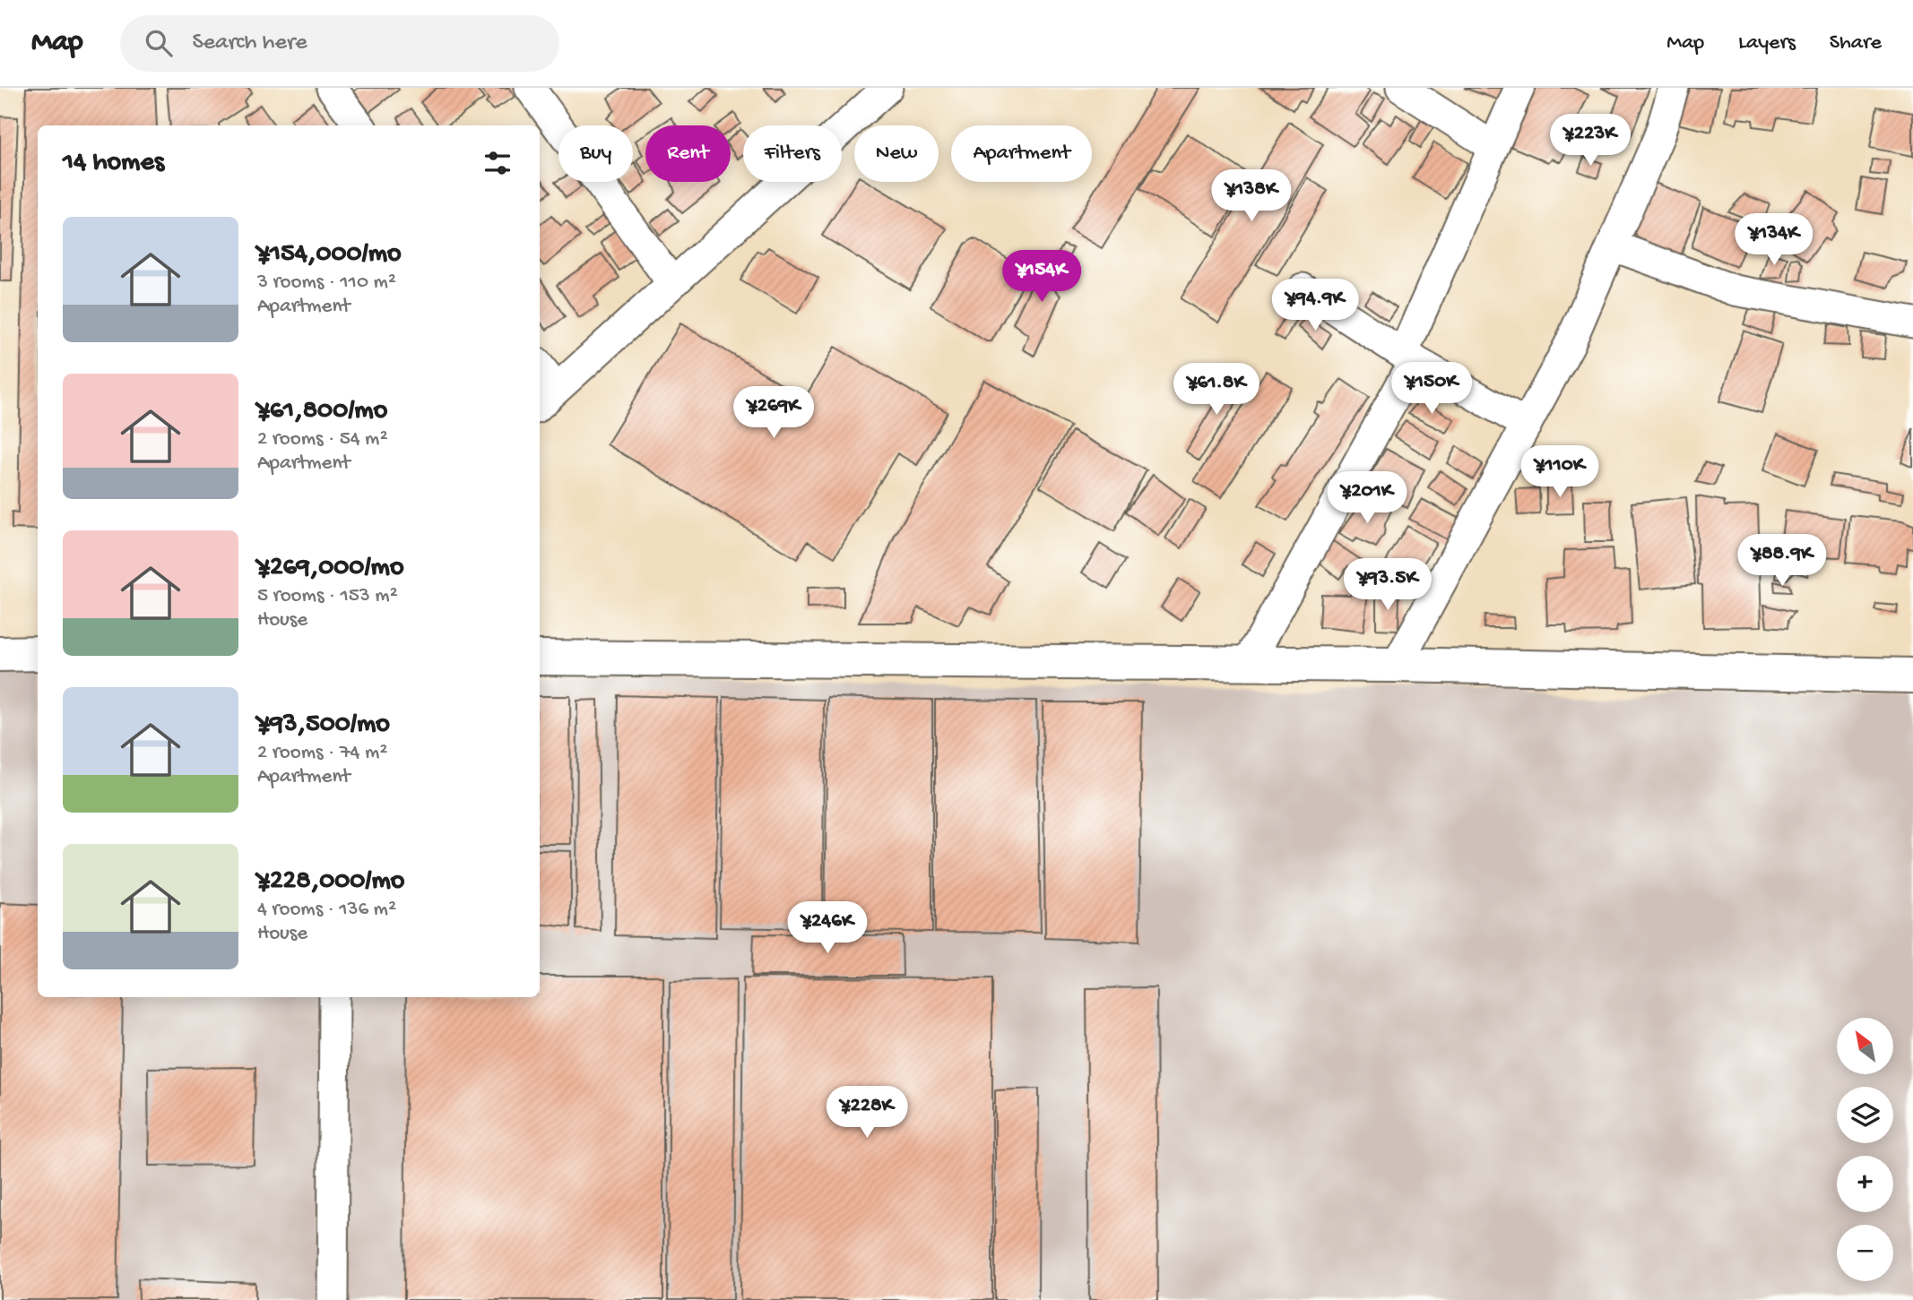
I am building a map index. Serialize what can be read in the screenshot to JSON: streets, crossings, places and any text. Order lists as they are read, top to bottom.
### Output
{
  "north": "top left",
  "page": {
    "header": "Map",
    "search": "Search here",
    "nav": ["Map", "Layers", "Share"],
    "price": [
      "¥223K",
      "¥138K",
      "¥134K",
      "¥154K",
      "¥94.9K",
      "¥150K",
      "¥61.8K",
      "¥269K",
      "¥110K",
      "¥201K",
      "¥88.9K",
      "¥93.5K",
      "¥246K",
      "¥228K"
    ],
    "chip": [
      "Buy",
      "Rent",
      "Filters",
      "New",
      "Apartment"
    ],
    "heading": "14 homes",
    "list": [
      {
        "name": "¥154,000/mo",
        "note": "3 rooms · 110 m² · Apartment"
      },
      {
        "name": "¥61,800/mo",
        "note": "2 rooms · 54 m² · Apartment"
      },
      {
        "name": "¥269,000/mo",
        "note": "5 rooms · 153 m² · House"
      },
      {
        "name": "¥93,500/mo",
        "note": "2 rooms · 74 m² · Apartment"
      },
      {
        "name": "¥228,000/mo",
        "note": "4 rooms · 136 m² · House"
      }
    ],
    "map_buttons": ["+", "−"]
  }
}
